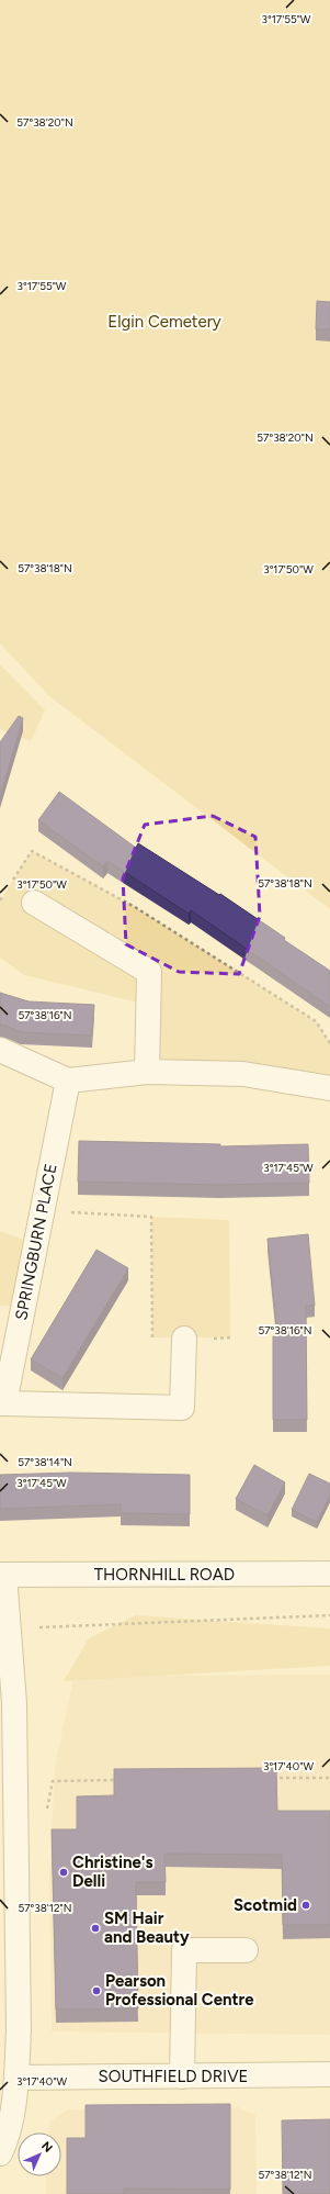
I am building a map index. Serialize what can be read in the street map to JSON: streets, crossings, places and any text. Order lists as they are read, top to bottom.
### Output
{
  "streets": {
    "street": ["SPRINGBURN PLACE", "THORNHILL ROAD", "SOUTHFIELD DRIVE"]
  },
  "parks": ["Elgin Cemetery"],
  "places": [
    "Christine's Delli",
    "Scotmid",
    "SM Hair and Beauty",
    "Pearson Professional Centre"
  ],
  "north": "top right",
  "coordinates": [
    "3°17'55\"W",
    "57°38'20\"N",
    "57°38'18\"N",
    "3°17'50\"W",
    "57°38'16\"N",
    "3°17'45\"W",
    "57°38'14\"N",
    "3°17'40\"W",
    "57°38'12\"N"
  ]
}
